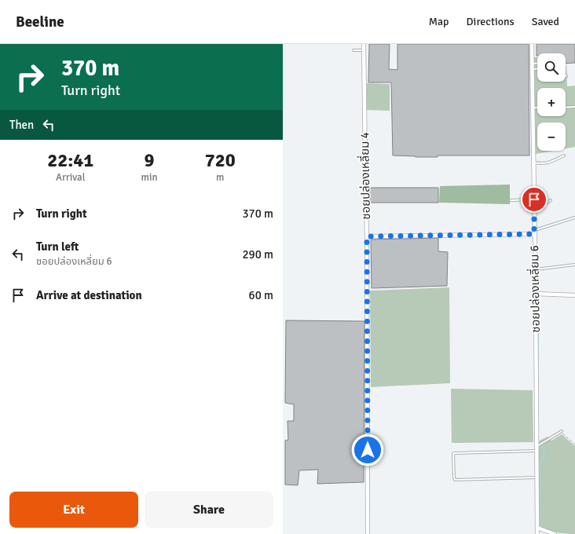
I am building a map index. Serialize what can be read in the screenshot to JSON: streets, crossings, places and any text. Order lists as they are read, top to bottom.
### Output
{
  "streets": {
    "street": ["ซอยปล่องเหลี่ยม 4", "ซอยปล่องเหลี่ยม 6"]
  },
  "page": {
    "header": "Beeline",
    "nav": ["Map", "Directions", "Saved"],
    "turn": ["370 m", "Turn right"],
    "map_buttons": ["+", "−"],
    "then": "Then",
    "eta": [
      "22:41",
      "Arrival",
      "9",
      "min",
      "720",
      "m"
    ],
    "list": [
      {
        "name": "Turn right",
        "value": "370 m"
      },
      {
        "name": "Turn left",
        "note": "ซอยปล่องเหลี่ยม 6",
        "value": "290 m"
      },
      {
        "name": "Arrive at destination",
        "value": "60 m"
      }
    ],
    "buttons": ["Exit", "Share"]
  }
}
